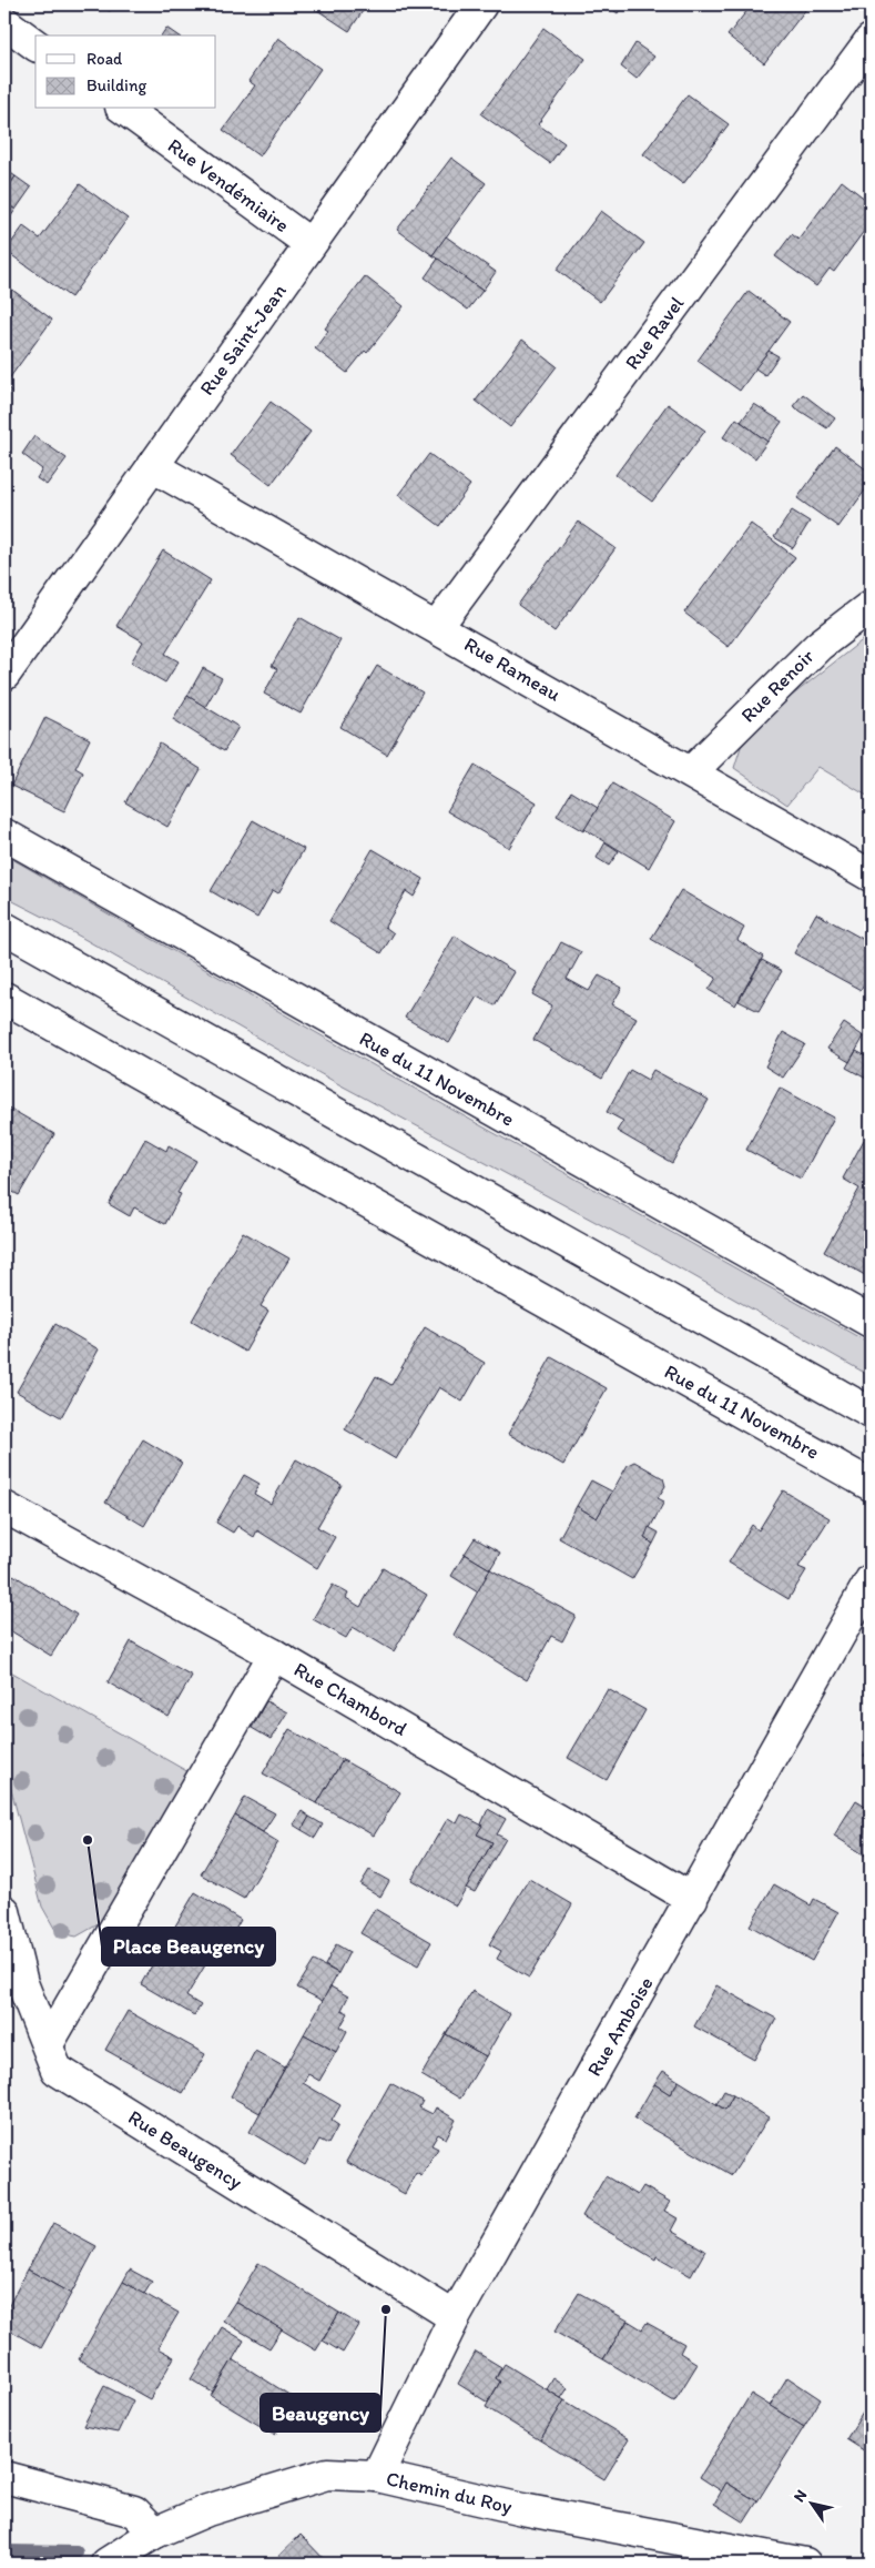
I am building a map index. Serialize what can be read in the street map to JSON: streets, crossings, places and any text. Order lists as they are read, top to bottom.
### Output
{
  "streets": {
    "street": [
      "Rue Vendémiaire",
      "Rue Ravel",
      "Rue Saint-Jean",
      "Rue Rameau",
      "Rue Renoir",
      "Rue du 11 Novembre",
      "Rue Chambord",
      "Rue Amboise",
      "Rue Beaugency",
      "Chemin du Roy"
    ]
  },
  "crossings": [
    ["Rue Vendémiaire", "Rue Saint-Jean"],
    ["Rue Ravel", "Rue Rameau"],
    ["Rue Saint-Jean", "Rue Rameau"],
    ["Rue Rameau", "Rue Renoir"],
    ["Rue Chambord", "Rue Amboise"],
    ["Rue Amboise", "Rue Beaugency"],
    ["Rue Amboise", "Chemin du Roy"]
  ],
  "places": ["Place Beaugency", "Beaugency"],
  "legend": ["Road", "Building"],
  "north": "top left"
}
